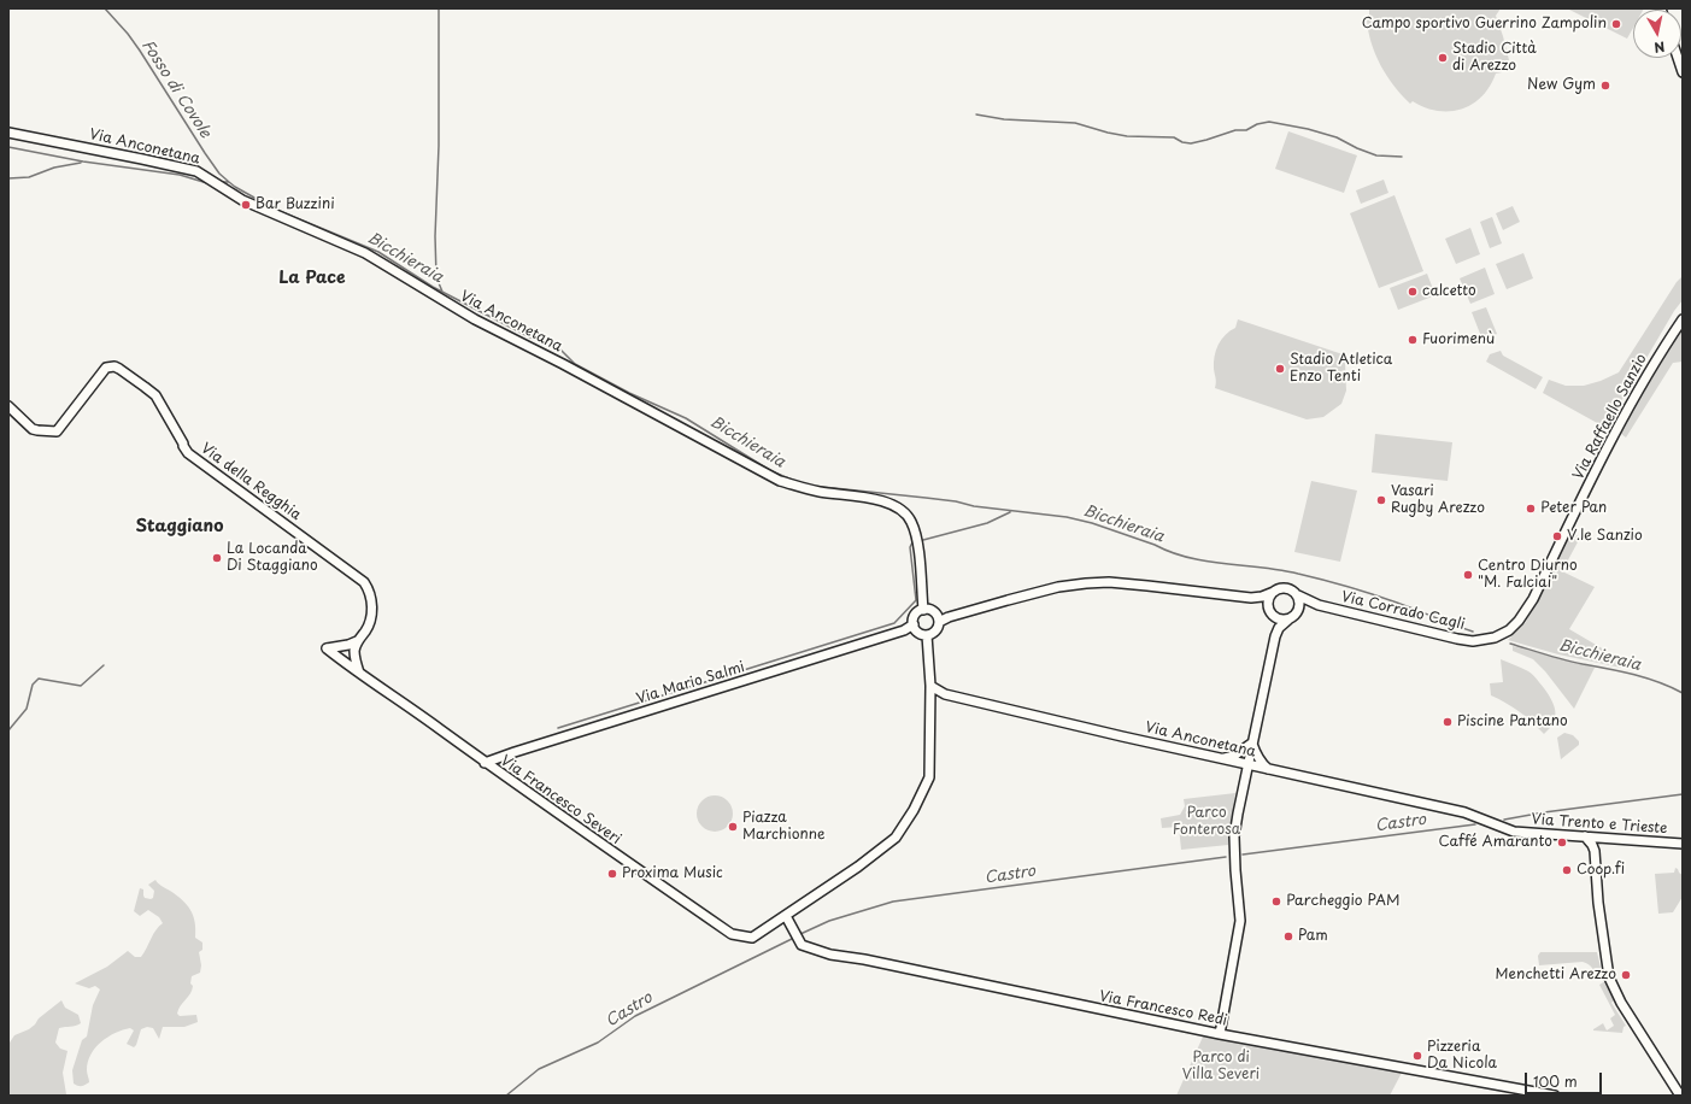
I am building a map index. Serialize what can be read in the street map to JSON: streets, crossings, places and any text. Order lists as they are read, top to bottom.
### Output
{
  "streets": {
    "street": [
      "Via Anconetana",
      "Via Raffaello Sanzio",
      "Via della Regghia",
      "Via Corrado Cagli",
      "Via Mario Salmi",
      "Via Francesco Severi",
      "Via Trento e Trieste",
      "Via Francesco Redi"
    ]
  },
  "crossings": [
    ["Via Anconetana", "Via Mario Salmi"],
    ["Via Anconetana", "Via Francesco Severi"],
    ["Via Anconetana", "Via Trento e Trieste"],
    ["Via Raffaello Sanzio", "Via Corrado Cagli"],
    ["Via della Regghia", "Via Francesco Severi"],
    ["Via Mario Salmi", "Via Francesco Severi"],
    ["Via Francesco Severi", "Via Francesco Redi"]
  ],
  "districts": ["La Pace", "Staggiano"],
  "water": ["Fosso di Covole", "Bicchieraia", "Castro"],
  "parks": ["Parco Fonterosa", "Parco di Villa Severi"],
  "places": [
    "Campo sportivo Guerrino Zampolin",
    "Stadio Città di Arezzo",
    "New Gym",
    "Bar Buzzini",
    "calcetto",
    "Fuorimenù",
    "Stadio Atletica Enzo Tenti",
    "Vasari Rugby Arezzo",
    "Peter Pan",
    "V.le Sanzio",
    "La Locanda Di Staggiano",
    "Centro Diurno \"M. Falciai\"",
    "Piscine Pantano",
    "Piazza Marchionne",
    "Caffé Amaranto",
    "Coop.fi",
    "Proxima Music",
    "Parcheggio PAM",
    "Pam",
    "Menchetti Arezzo",
    "Pizzeria Da Nicola"
  ],
  "scale_bar": "100 m",
  "north": "bottom"
}
